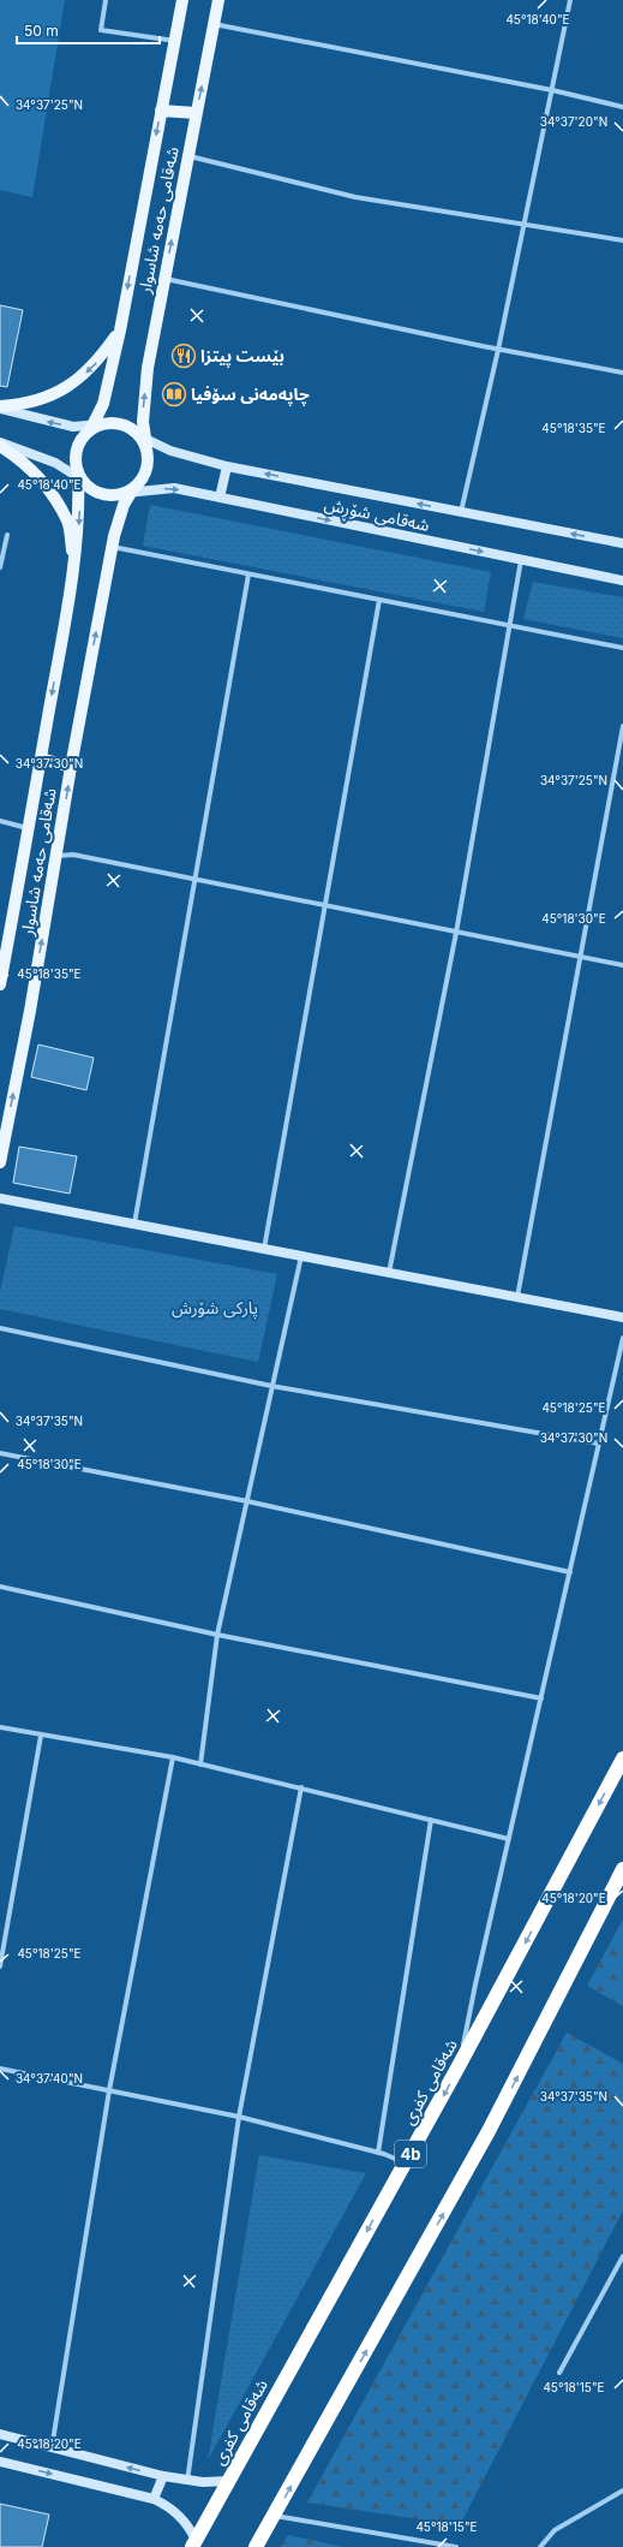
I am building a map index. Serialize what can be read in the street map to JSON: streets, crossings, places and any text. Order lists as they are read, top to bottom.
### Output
{
  "streets": {
    "highway": ["شەقامی کفری", "4b"],
    "main road": ["شەقامی حەمە شاسوار", "شەقامی شۆڕش"]
  },
  "crossings": [
    ["شەقامی حەمە شاسوار", "شەقامی شۆڕش"]
  ],
  "parks": ["پارکی شۆرش"],
  "places": {
    "restaurant": ["بێست پیتزا"],
    "library": ["چاپەمەنی سۆفیا"]
  },
  "scale_bar": "50 m",
  "coordinates": [
    "45°18'40\"E",
    "34°37'25\"N",
    "34°37'20\"N",
    "45°18'35\"E",
    "34°37'30\"N",
    "45°18'30\"E",
    "45°18'25\"E",
    "34°37'35\"N",
    "45°18'20\"E",
    "34°37'40\"N",
    "45°18'15\"E"
  ]
}
